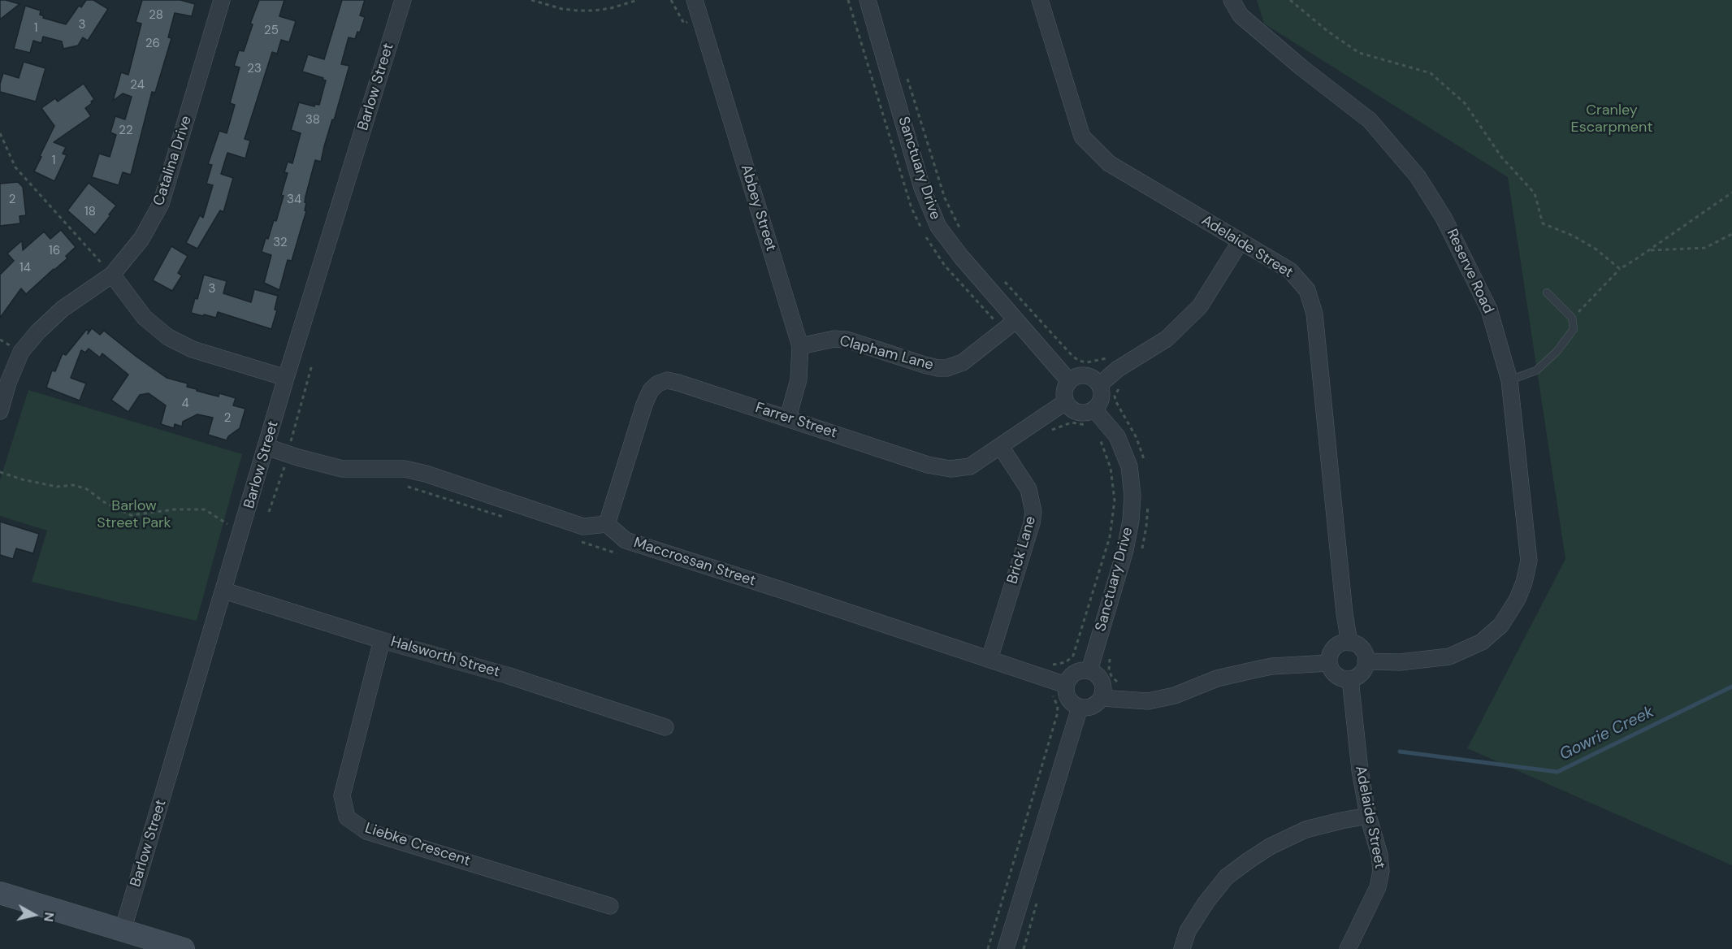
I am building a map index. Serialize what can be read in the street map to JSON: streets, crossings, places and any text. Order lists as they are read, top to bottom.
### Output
{
  "streets": {
    "street": [
      "Barlow Street",
      "Catalina Drive",
      "Sanctuary Drive",
      "Abbey Street",
      "Adelaide Street",
      "Reserve Road",
      "Clapham Lane",
      "Farrer Street",
      "Brick Lane",
      "Maccrossan Street",
      "Halsworth Street",
      "Liebke Crescent"
    ]
  },
  "crossings": [
    ["Barlow Street", "Halsworth Street"],
    ["Sanctuary Drive", "Clapham Lane"],
    ["Sanctuary Drive", "Farrer Street"],
    ["Sanctuary Drive", "Maccrossan Street"],
    ["Abbey Street", "Clapham Lane"],
    ["Abbey Street", "Farrer Street"],
    ["Adelaide Street", "Reserve Road"],
    ["Farrer Street", "Brick Lane"],
    ["Farrer Street", "Maccrossan Street"],
    ["Brick Lane", "Maccrossan Street"],
    ["Halsworth Street", "Liebke Crescent"]
  ],
  "water": ["Gowrie Creek"],
  "parks": ["Cranley Escarpment", "Barlow Street Park"],
  "house_numbers": [
    "28",
    "3",
    "1",
    "25",
    "26",
    "23",
    "24",
    "38",
    "22",
    "1",
    "2",
    "34",
    "18",
    "32",
    "16",
    "14",
    "3",
    "4",
    "2"
  ],
  "north": "right"
}
